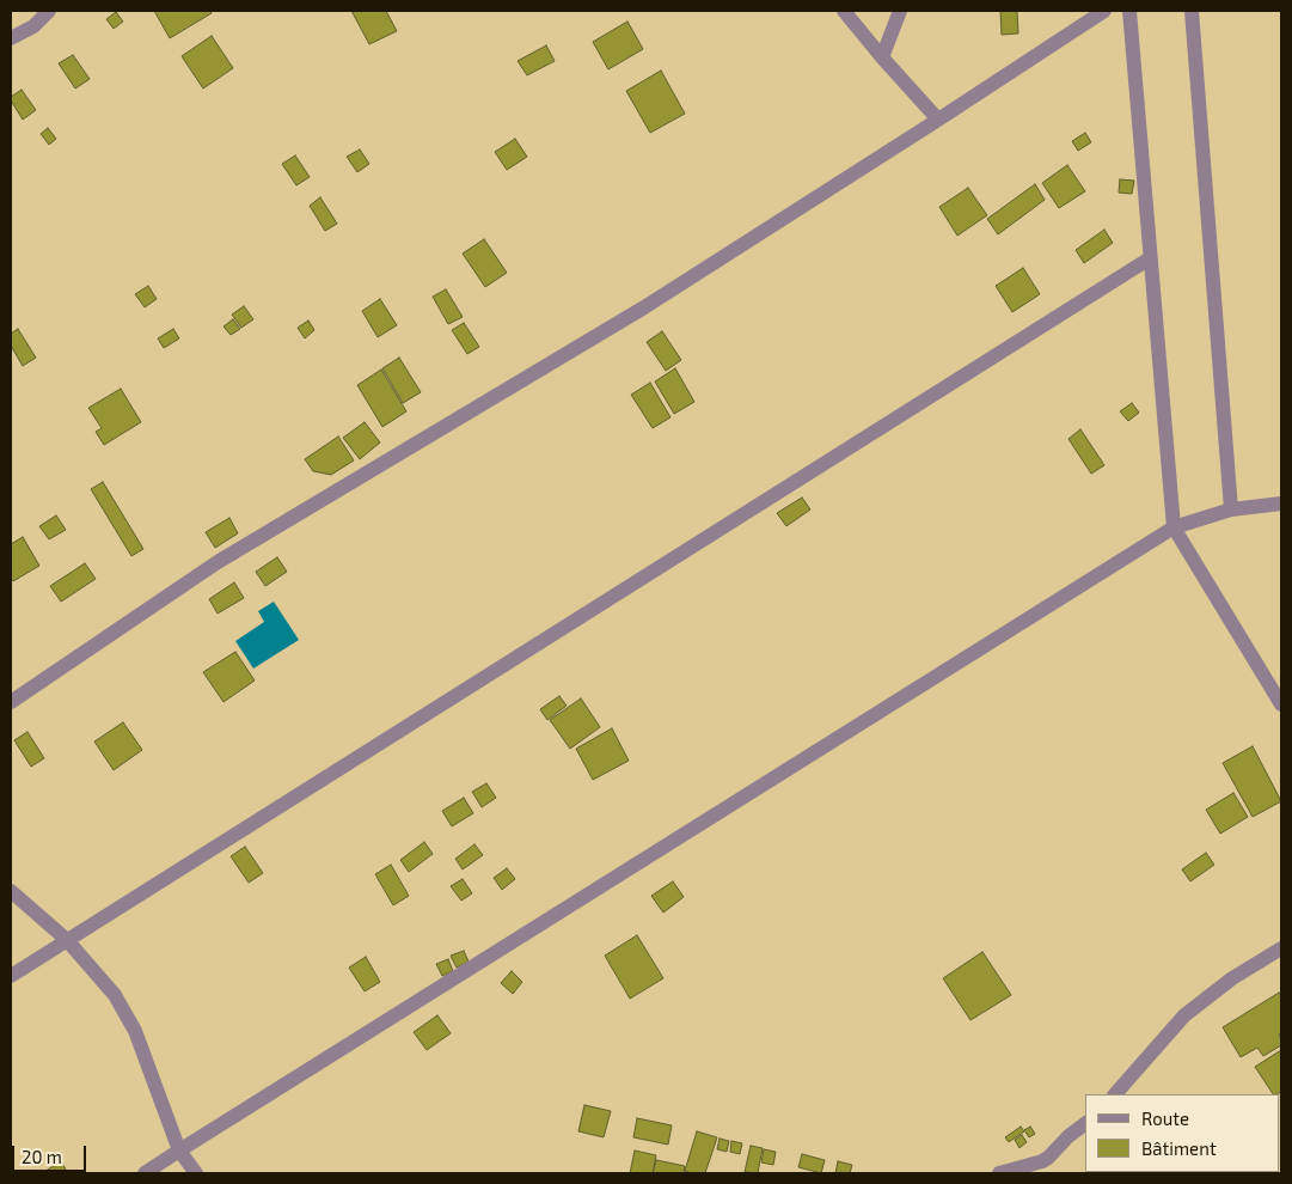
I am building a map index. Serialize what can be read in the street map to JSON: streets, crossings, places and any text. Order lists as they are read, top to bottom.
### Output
{
  "legend": ["Route", "Bâtiment"],
  "scale_bar": "20 m"
}
